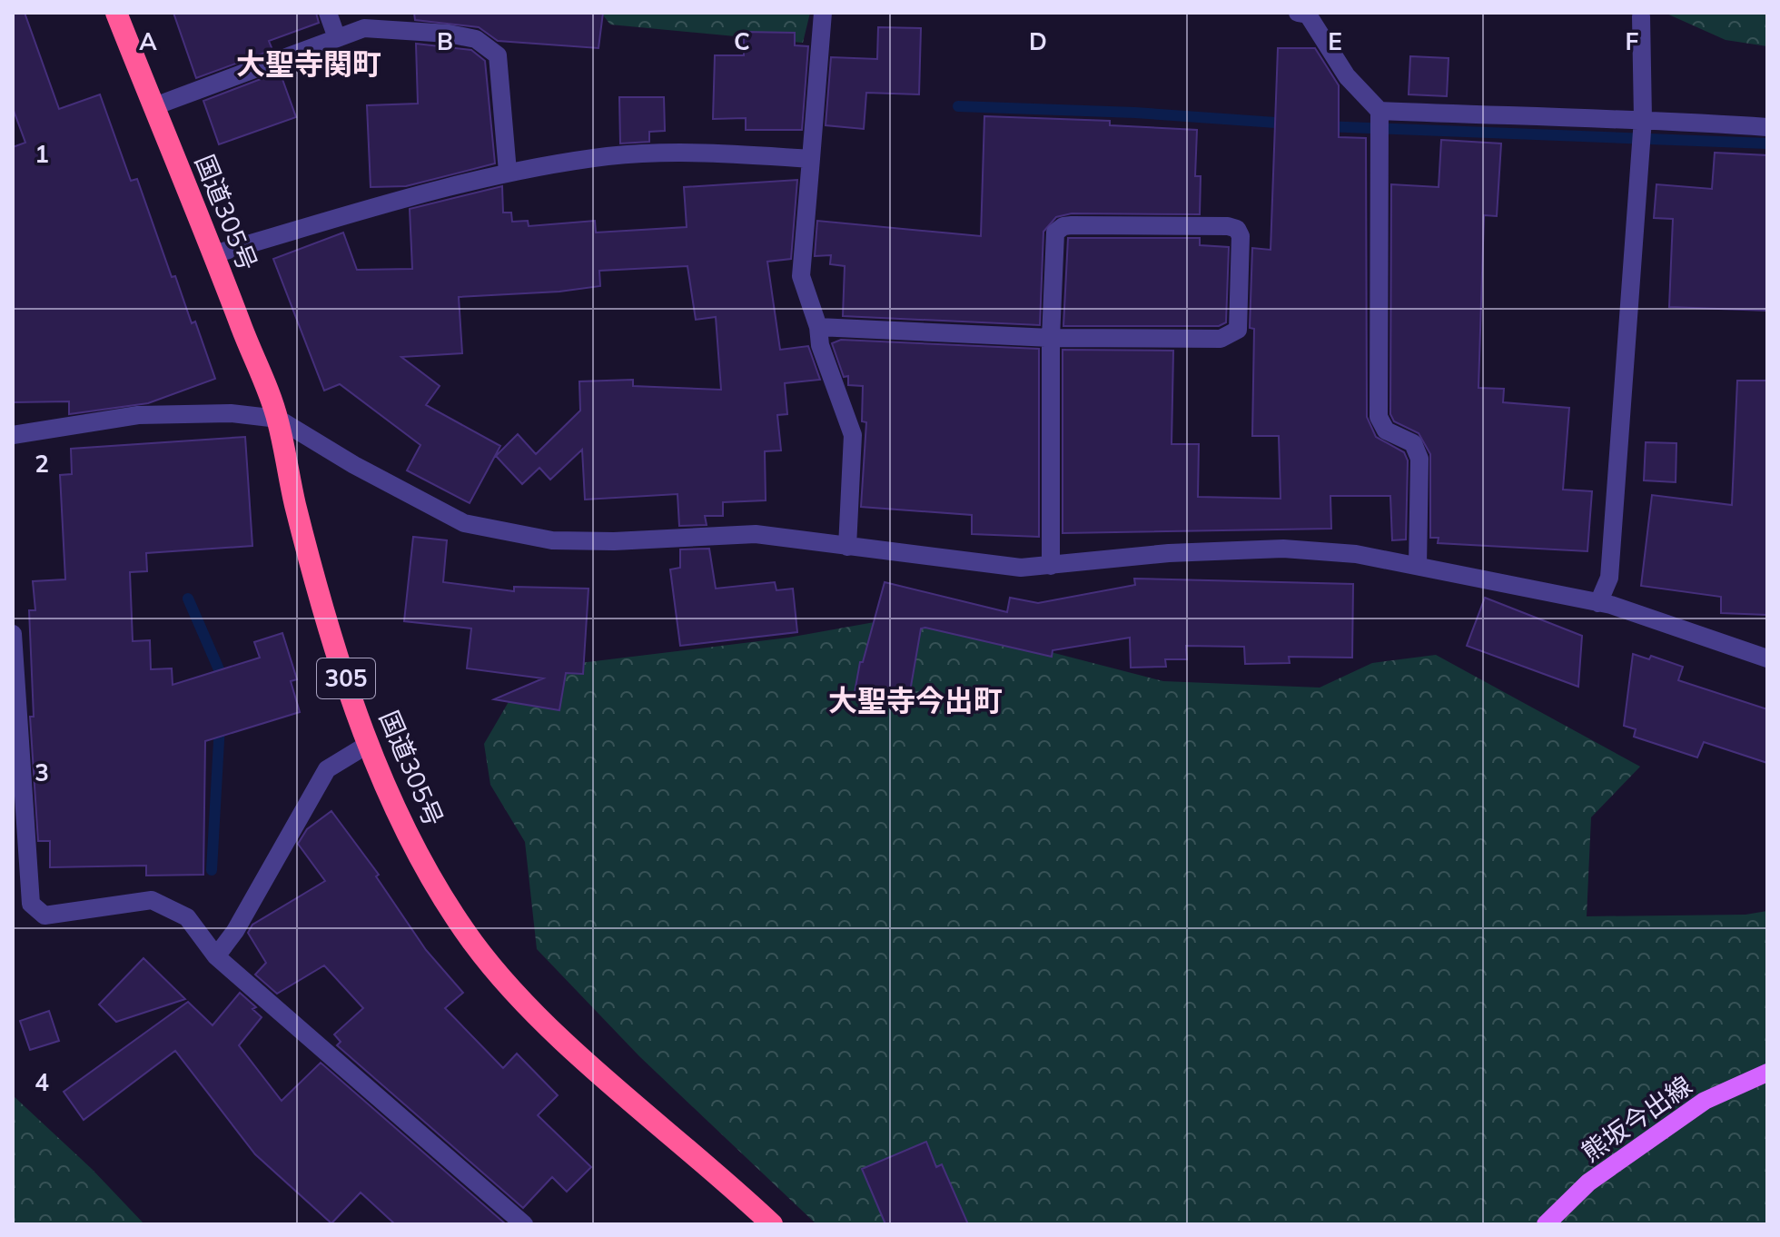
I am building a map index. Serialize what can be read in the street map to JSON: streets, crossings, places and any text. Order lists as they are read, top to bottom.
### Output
{
  "streets": {
    "highway": ["国道305号", "305"],
    "main road": ["熊坂今出線"]
  },
  "districts": ["大聖寺関町", "大聖寺今出町"],
  "grid": {
    "columns": [
      "A",
      "B",
      "C",
      "D",
      "E",
      "F"
    ],
    "rows": [
      "1",
      "2",
      "3",
      "4"
    ]
  }
}
